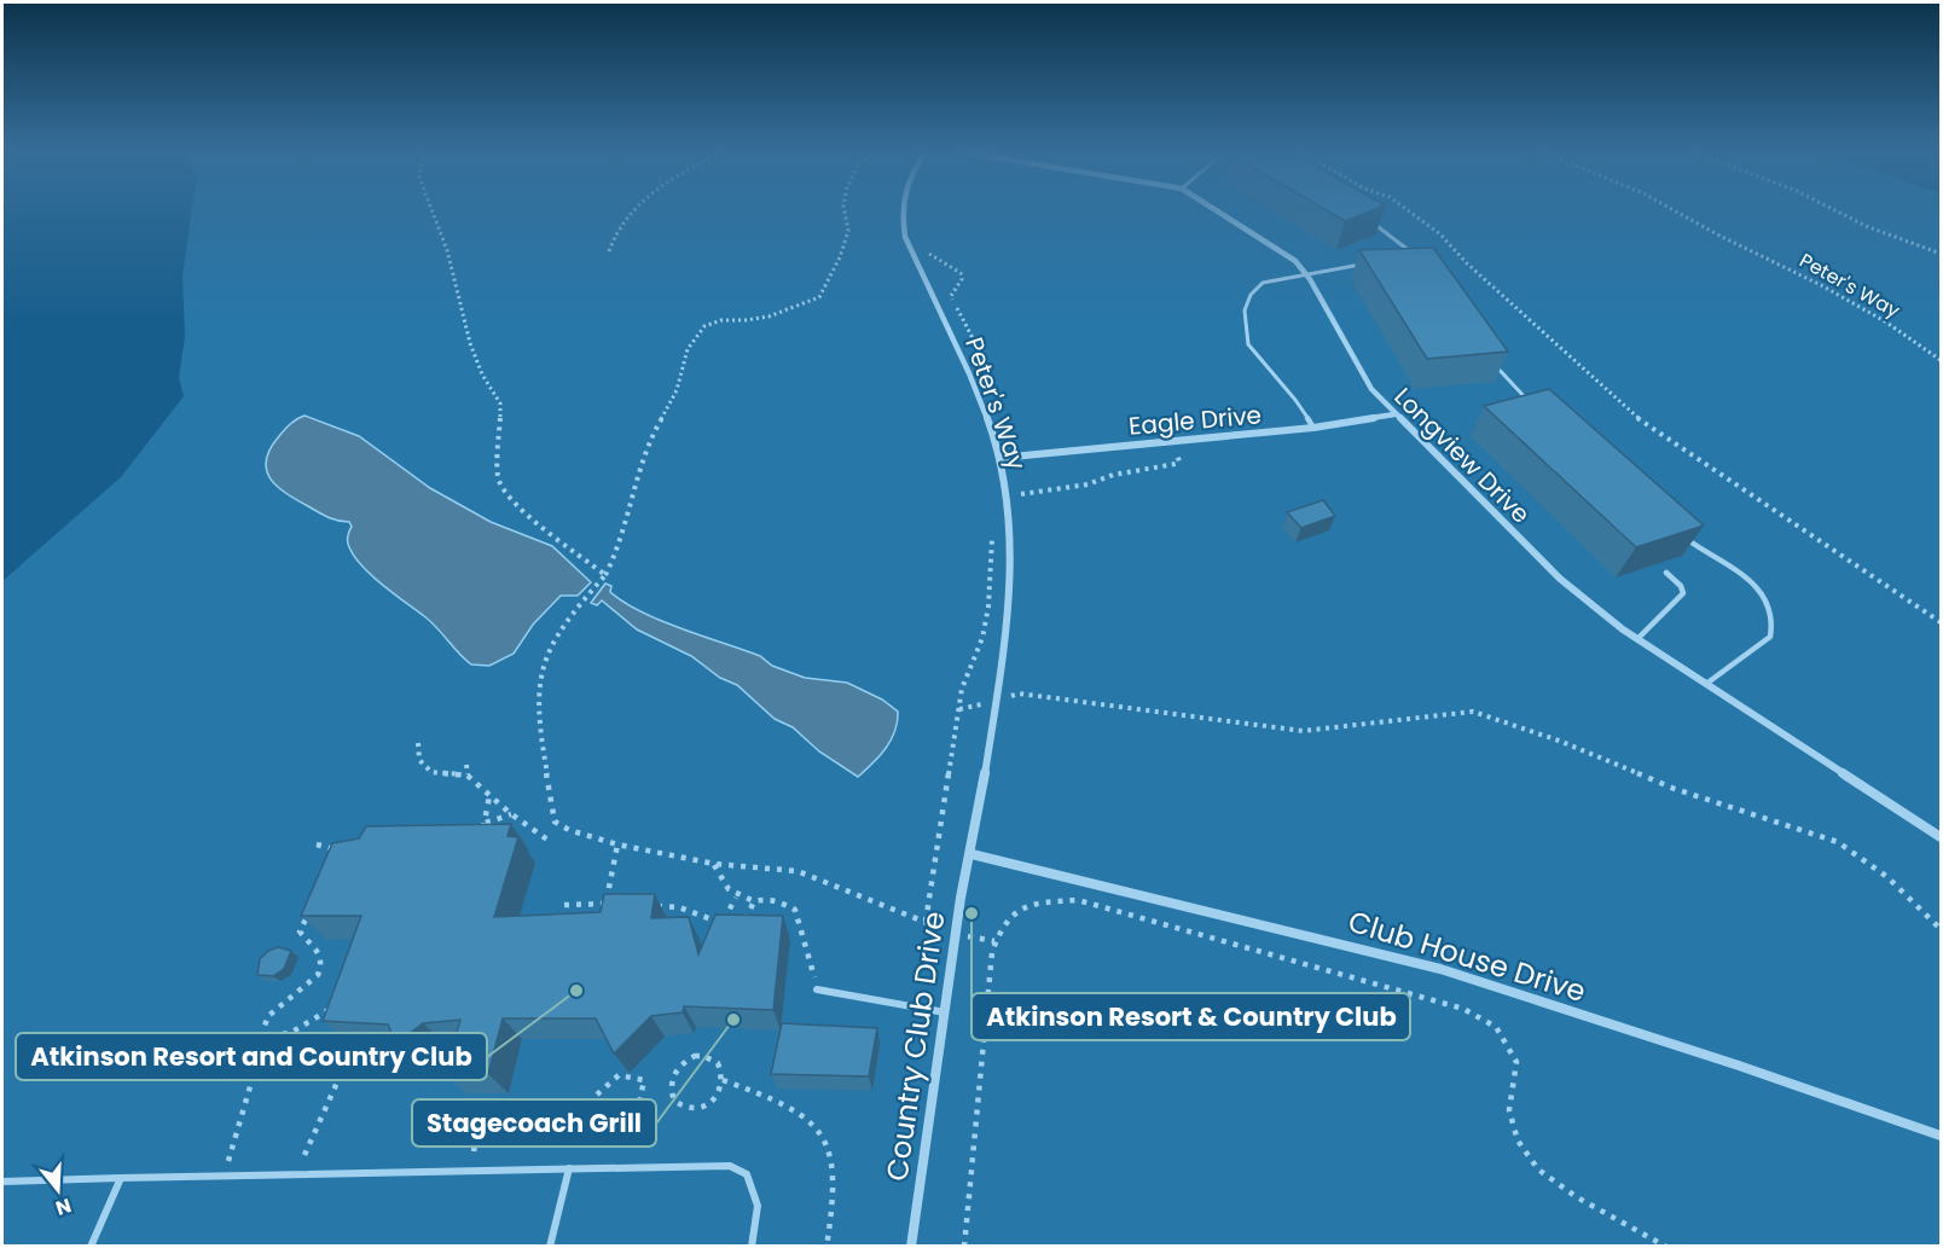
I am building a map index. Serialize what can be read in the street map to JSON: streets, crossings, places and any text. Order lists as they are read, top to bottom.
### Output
{
  "streets": {
    "street": [
      "Peter's Way",
      "Eagle Drive",
      "Longview Drive",
      "Club House Drive",
      "Country Club Drive"
    ]
  },
  "crossings": [
    ["Peter's Way", "Eagle Drive"],
    ["Peter's Way", "Club House Drive"],
    ["Peter's Way", "Country Club Drive"],
    ["Eagle Drive", "Longview Drive"],
    ["Club House Drive", "Country Club Drive"]
  ],
  "places": ["Atkinson Resort & Country Club", "Atkinson Resort and Country Club", "Stagecoach Grill"],
  "north": "bottom"
}
